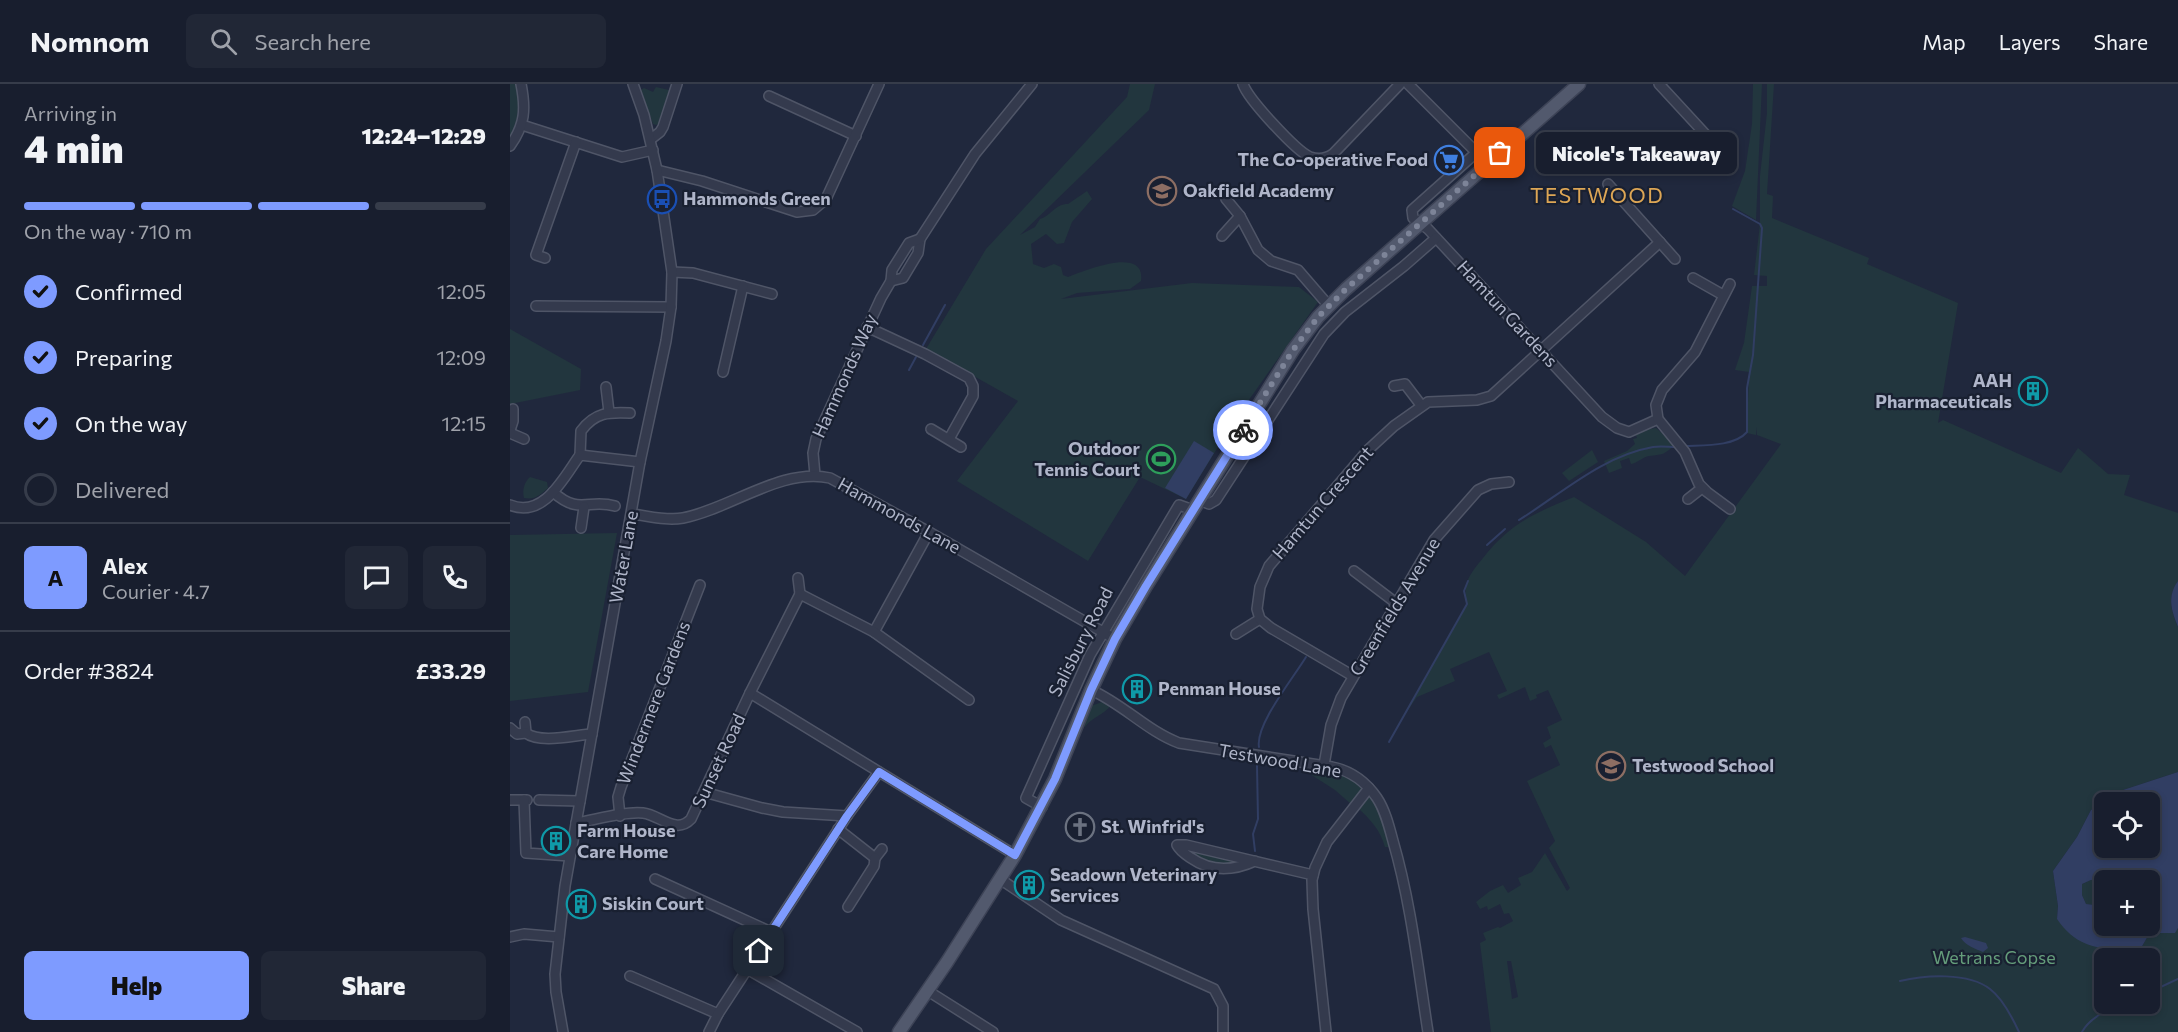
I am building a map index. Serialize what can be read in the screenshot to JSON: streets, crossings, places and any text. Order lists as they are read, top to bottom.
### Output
{
  "streets": {
    "main road": ["Salisbury Road"],
    "street": [
      "Hamtun Gardens",
      "Hammonds Way",
      "Hamtun Crescent",
      "Hammonds Lane",
      "Water Lane",
      "Greenfields Avenue",
      "Windermere Gardens",
      "Sunset Road",
      "Testwood Lane"
    ]
  },
  "crossings": [
    ["Hamtun Gardens", "Hamtun Crescent"],
    ["Hamtun Gardens", "Salisbury Road"],
    ["Hammonds Way", "Hammonds Lane"],
    ["Hammonds Lane", "Water Lane"],
    ["Hammonds Lane", "Salisbury Road"],
    ["Water Lane", "Sunset Road"],
    ["Greenfields Avenue", "Testwood Lane"],
    ["Salisbury Road", "Testwood Lane"],
    ["Windermere Gardens", "Sunset Road"]
  ],
  "districts": ["TESTWOOD"],
  "parks": ["Wetrans Copse"],
  "places": {
    "other": ["Nicole's Takeaway"],
    "supermarket": ["The Co-operative Food"],
    "school or university": ["Oakfield Academy", "Testwood School"],
    "bus stop": ["Hammonds Green"],
    "building": [
      "AAH Pharmaceuticals",
      "Penman House",
      "Farm House Care Home",
      "Seadown Veterinary Services",
      "Siskin Court"
    ],
    "sports": ["Outdoor Tennis Court"],
    "church": ["St. Winfrid's"]
  },
  "page": {
    "header": "Nomnom",
    "search": "Search here",
    "nav": ["Map", "Layers", "Share"],
    "heading": ["4 min", "Arriving in", "12:24–12:29"],
    "panel": [
      "Alex",
      "Courier · 4.7",
      "Order #3824",
      "£33.29"
    ],
    "bubble": "Nicole's Takeaway",
    "bar": "On the way · 710 m",
    "list": [
      ["Confirmed", "12:05"],
      ["Preparing", "12:09"],
      ["On the way", "12:15"],
      "Delivered"
    ],
    "round": "A",
    "map_buttons": ["+", "−"],
    "buttons": ["Help", "Share"]
  }
}
